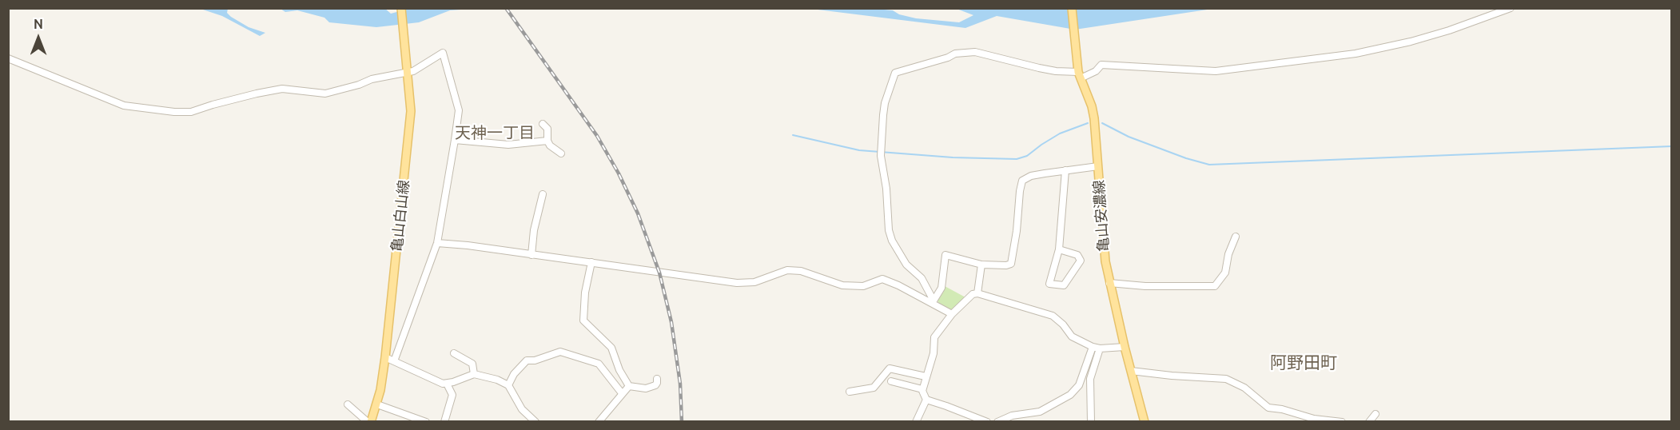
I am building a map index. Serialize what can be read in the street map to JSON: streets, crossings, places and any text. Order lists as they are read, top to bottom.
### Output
{
  "streets": {
    "main road": ["亀山白山線", "亀山安濃線"]
  },
  "districts": ["天神一丁目", "阿野田町"],
  "north": "top"
}
